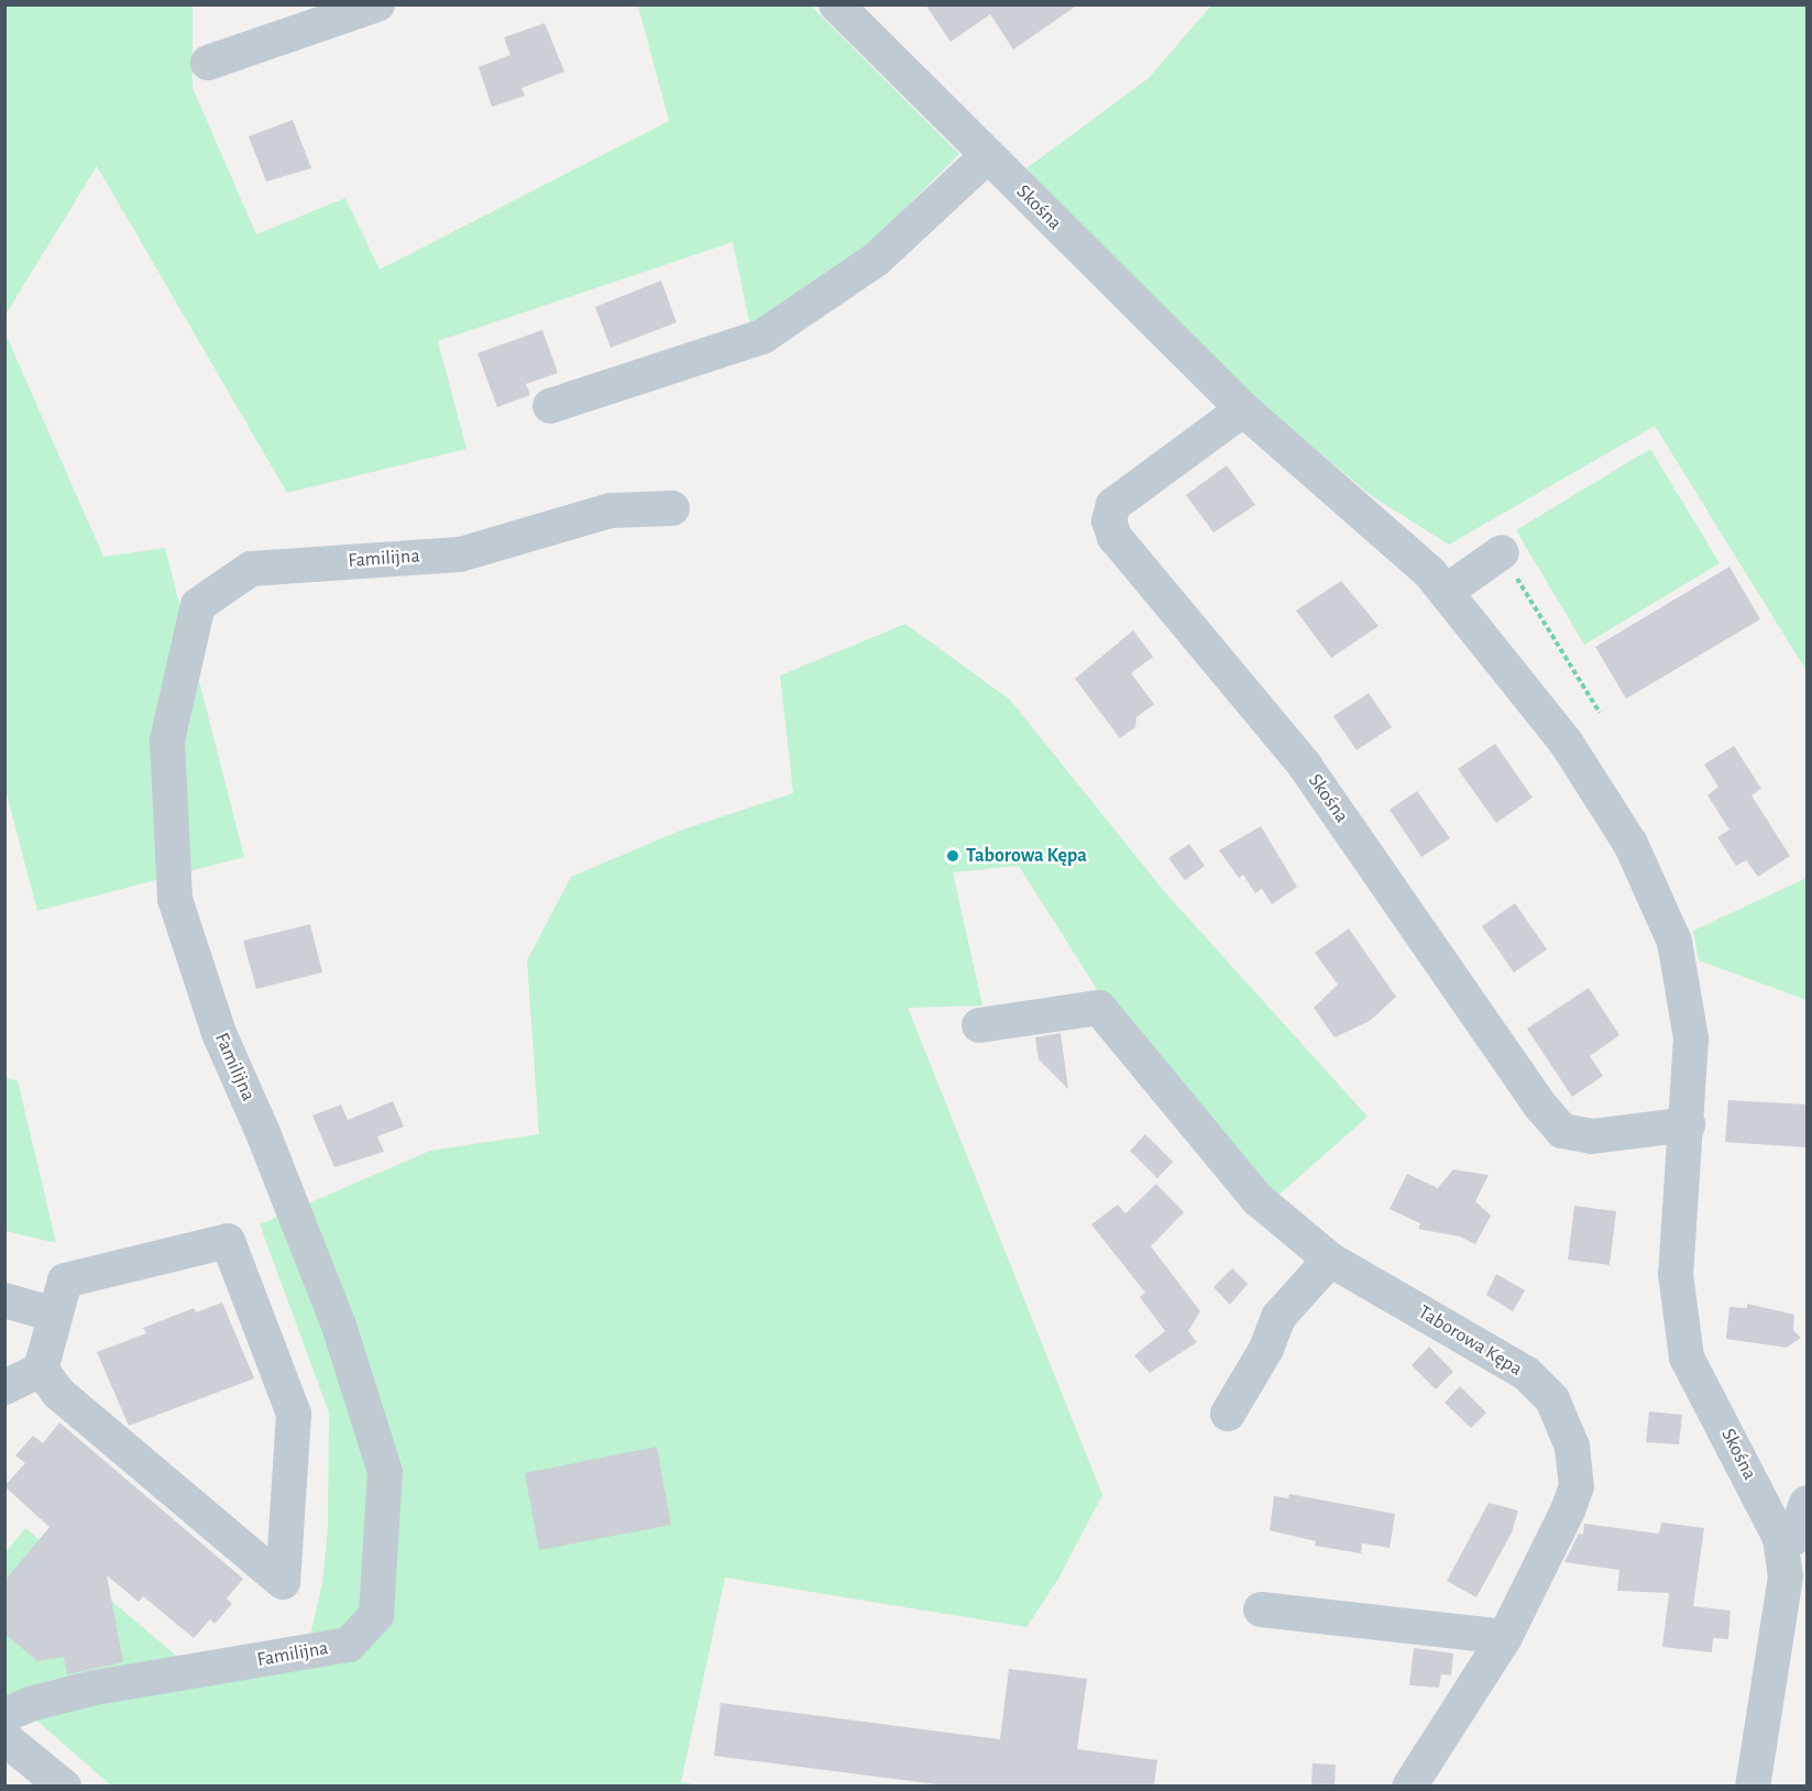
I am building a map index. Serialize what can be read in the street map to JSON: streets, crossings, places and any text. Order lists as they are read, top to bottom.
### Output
{
  "streets": {
    "street": ["Skośna", "Familijna", "Taborowa Kępa"]
  },
  "places": ["Taborowa Kępa"]
}
